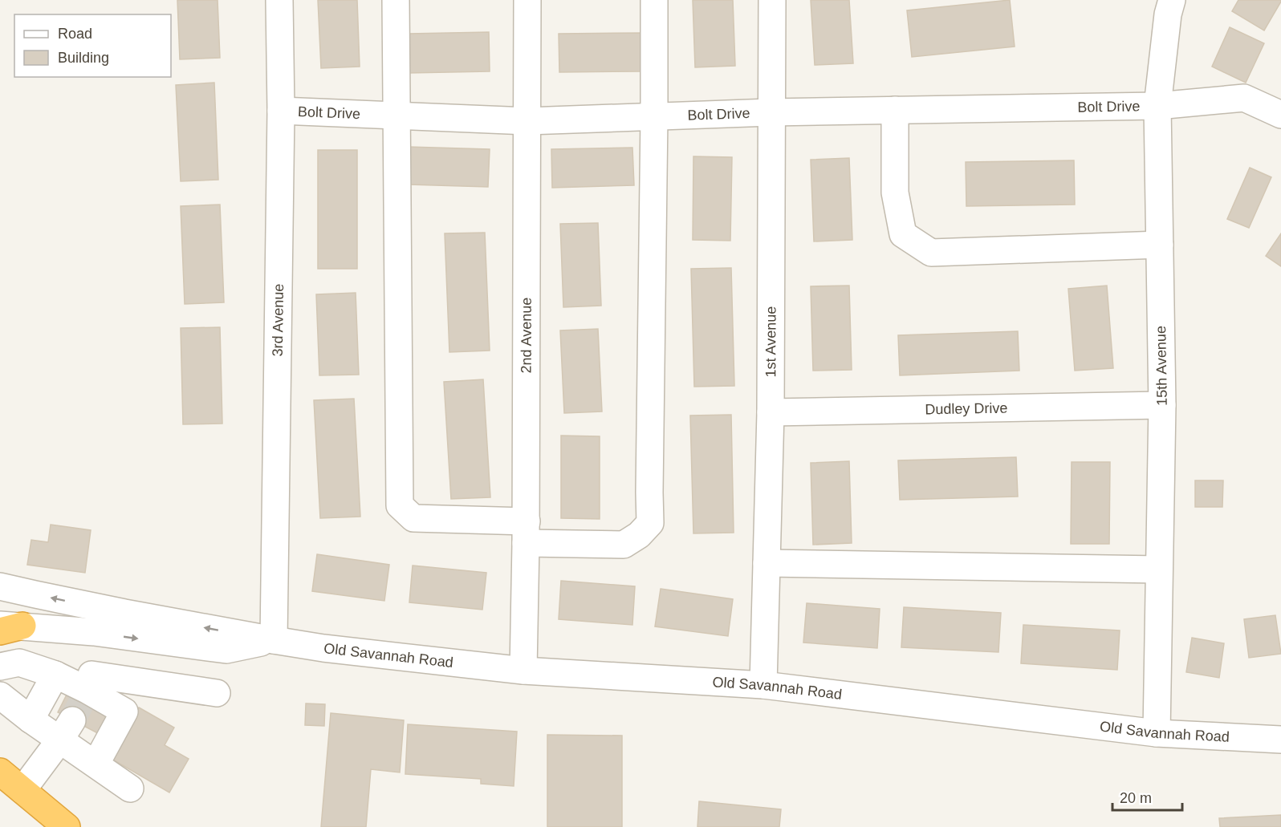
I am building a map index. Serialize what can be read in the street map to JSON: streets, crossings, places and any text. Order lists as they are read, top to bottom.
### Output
{
  "streets": {
    "street": [
      "Bolt Drive",
      "3rd Avenue",
      "2nd Avenue",
      "1st Avenue",
      "15th Avenue",
      "Dudley Drive",
      "Old Savannah Road"
    ]
  },
  "crossings": [
    ["Bolt Drive", "3rd Avenue"],
    ["Bolt Drive", "2nd Avenue"],
    ["Bolt Drive", "1st Avenue"],
    ["Bolt Drive", "15th Avenue"],
    ["3rd Avenue", "Old Savannah Road"],
    ["2nd Avenue", "Old Savannah Road"],
    ["1st Avenue", "Dudley Drive"],
    ["1st Avenue", "Old Savannah Road"],
    ["15th Avenue", "Dudley Drive"],
    ["15th Avenue", "Old Savannah Road"]
  ],
  "legend": ["Road", "Building"],
  "scale_bar": "20 m"
}
